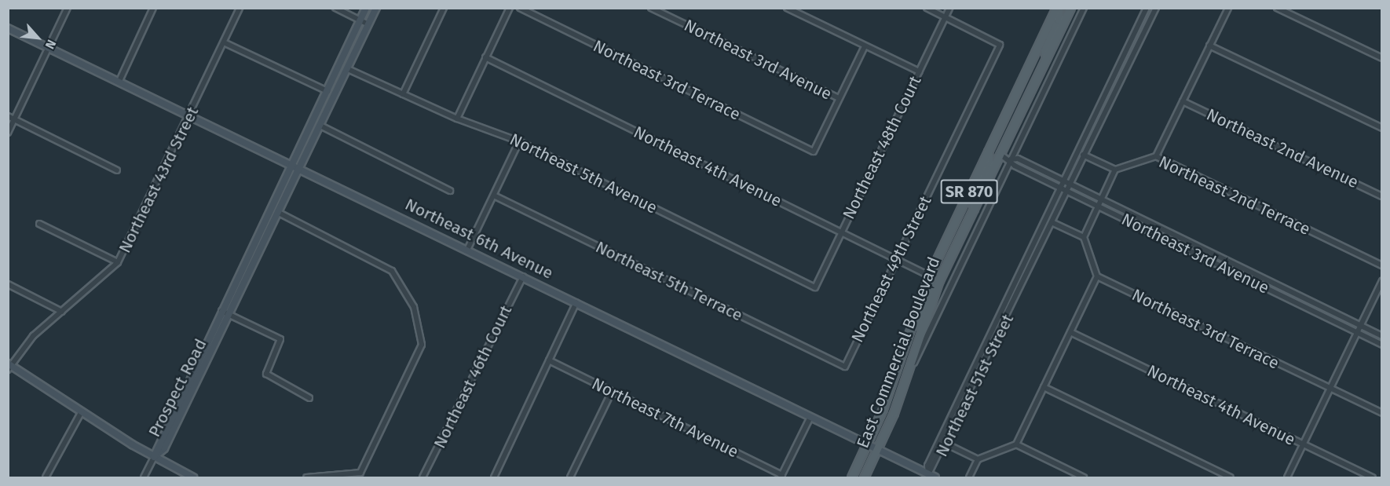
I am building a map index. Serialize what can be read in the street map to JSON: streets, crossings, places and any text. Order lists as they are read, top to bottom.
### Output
{
  "streets": {
    "main road": [
      "SR 870",
      "Northeast 6th Avenue",
      "East Commercial Boulevard",
      "Prospect Road"
    ],
    "street": [
      "Northeast 3rd Avenue",
      "Northeast 3rd Terrace",
      "Northeast 48th Court",
      "Northeast 2nd Avenue",
      "Northeast 4th Avenue",
      "Northeast 5th Avenue",
      "Northeast 43rd Street",
      "Northeast 2nd Terrace",
      "Northeast 49th Street",
      "Northeast 5th Terrace",
      "Northeast 46th Court",
      "Northeast 51st Street",
      "Northeast 7th Avenue"
    ]
  },
  "crossings": [
    ["Northeast 3rd Avenue", "Northeast 3rd Terrace"],
    ["Northeast 3rd Avenue", "East Commercial Boulevard"],
    ["Northeast 3rd Avenue", "Northeast 51st Street"],
    ["Northeast 48th Court", "Northeast 4th Avenue"],
    ["Northeast 48th Court", "Northeast 5th Avenue"],
    ["Northeast 48th Court", "Northeast 49th Street"],
    ["Northeast 4th Avenue", "Northeast 49th Street"],
    ["Northeast 4th Avenue", "East Commercial Boulevard"],
    ["Northeast 5th Avenue", "Prospect Road"],
    ["Northeast 43rd Street", "Northeast 6th Avenue"],
    ["Northeast 6th Avenue", "East Commercial Boulevard"],
    ["Northeast 6th Avenue", "Northeast 46th Court"],
    ["Northeast 6th Avenue", "Northeast 51st Street"],
    ["Northeast 6th Avenue", "Prospect Road"],
    ["Northeast 49th Street", "Northeast 5th Terrace"]
  ],
  "north": "bottom right"
}
